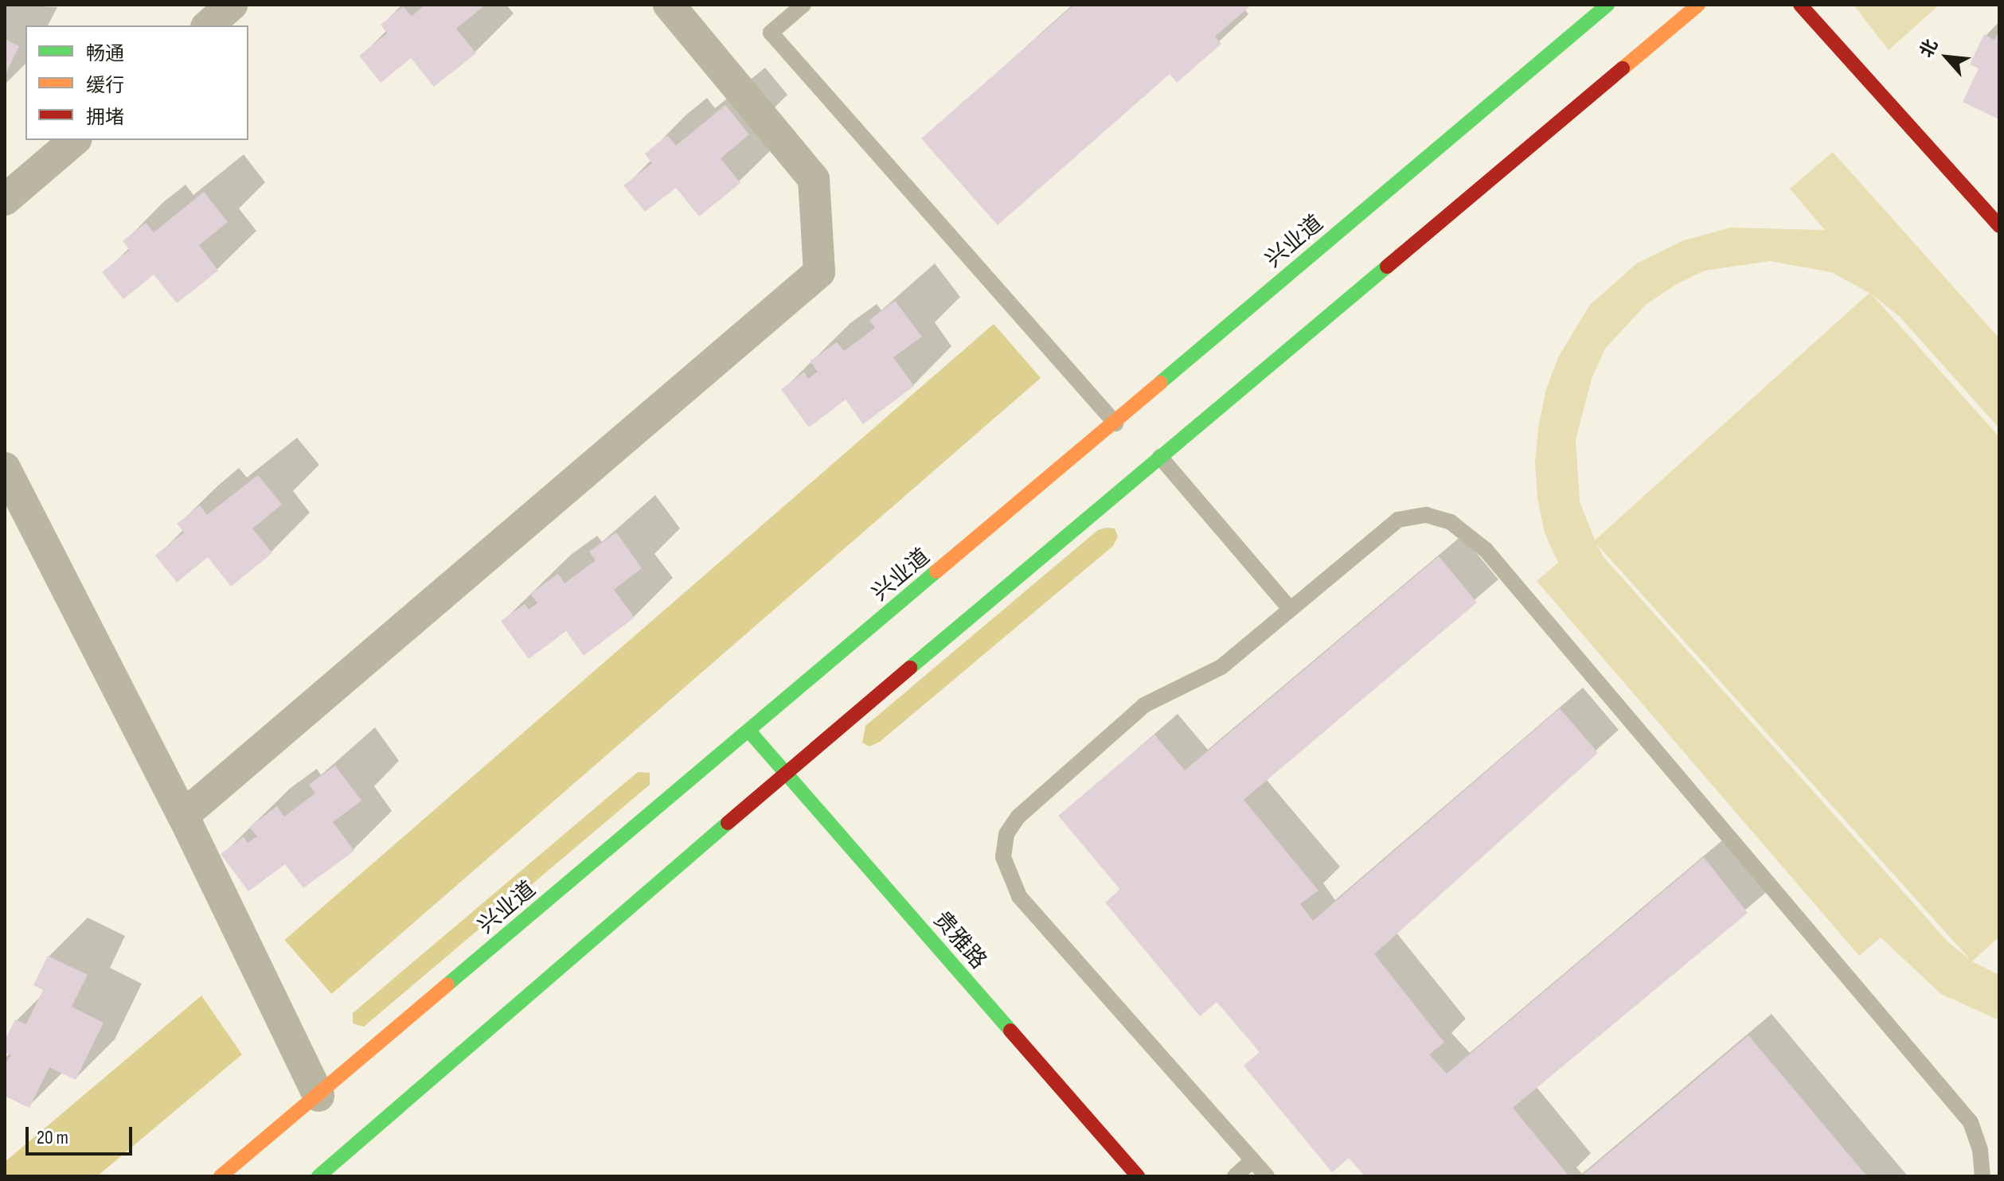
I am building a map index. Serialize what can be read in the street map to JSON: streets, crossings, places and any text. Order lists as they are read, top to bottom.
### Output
{
  "streets": {
    "main road": ["兴业道", "贵雅路"]
  },
  "crossings": [
    ["兴业道", "贵雅路"]
  ],
  "legend": ["畅通", "缓行", "拥堵"],
  "scale_bar": "20 m",
  "north": "top left"
}
